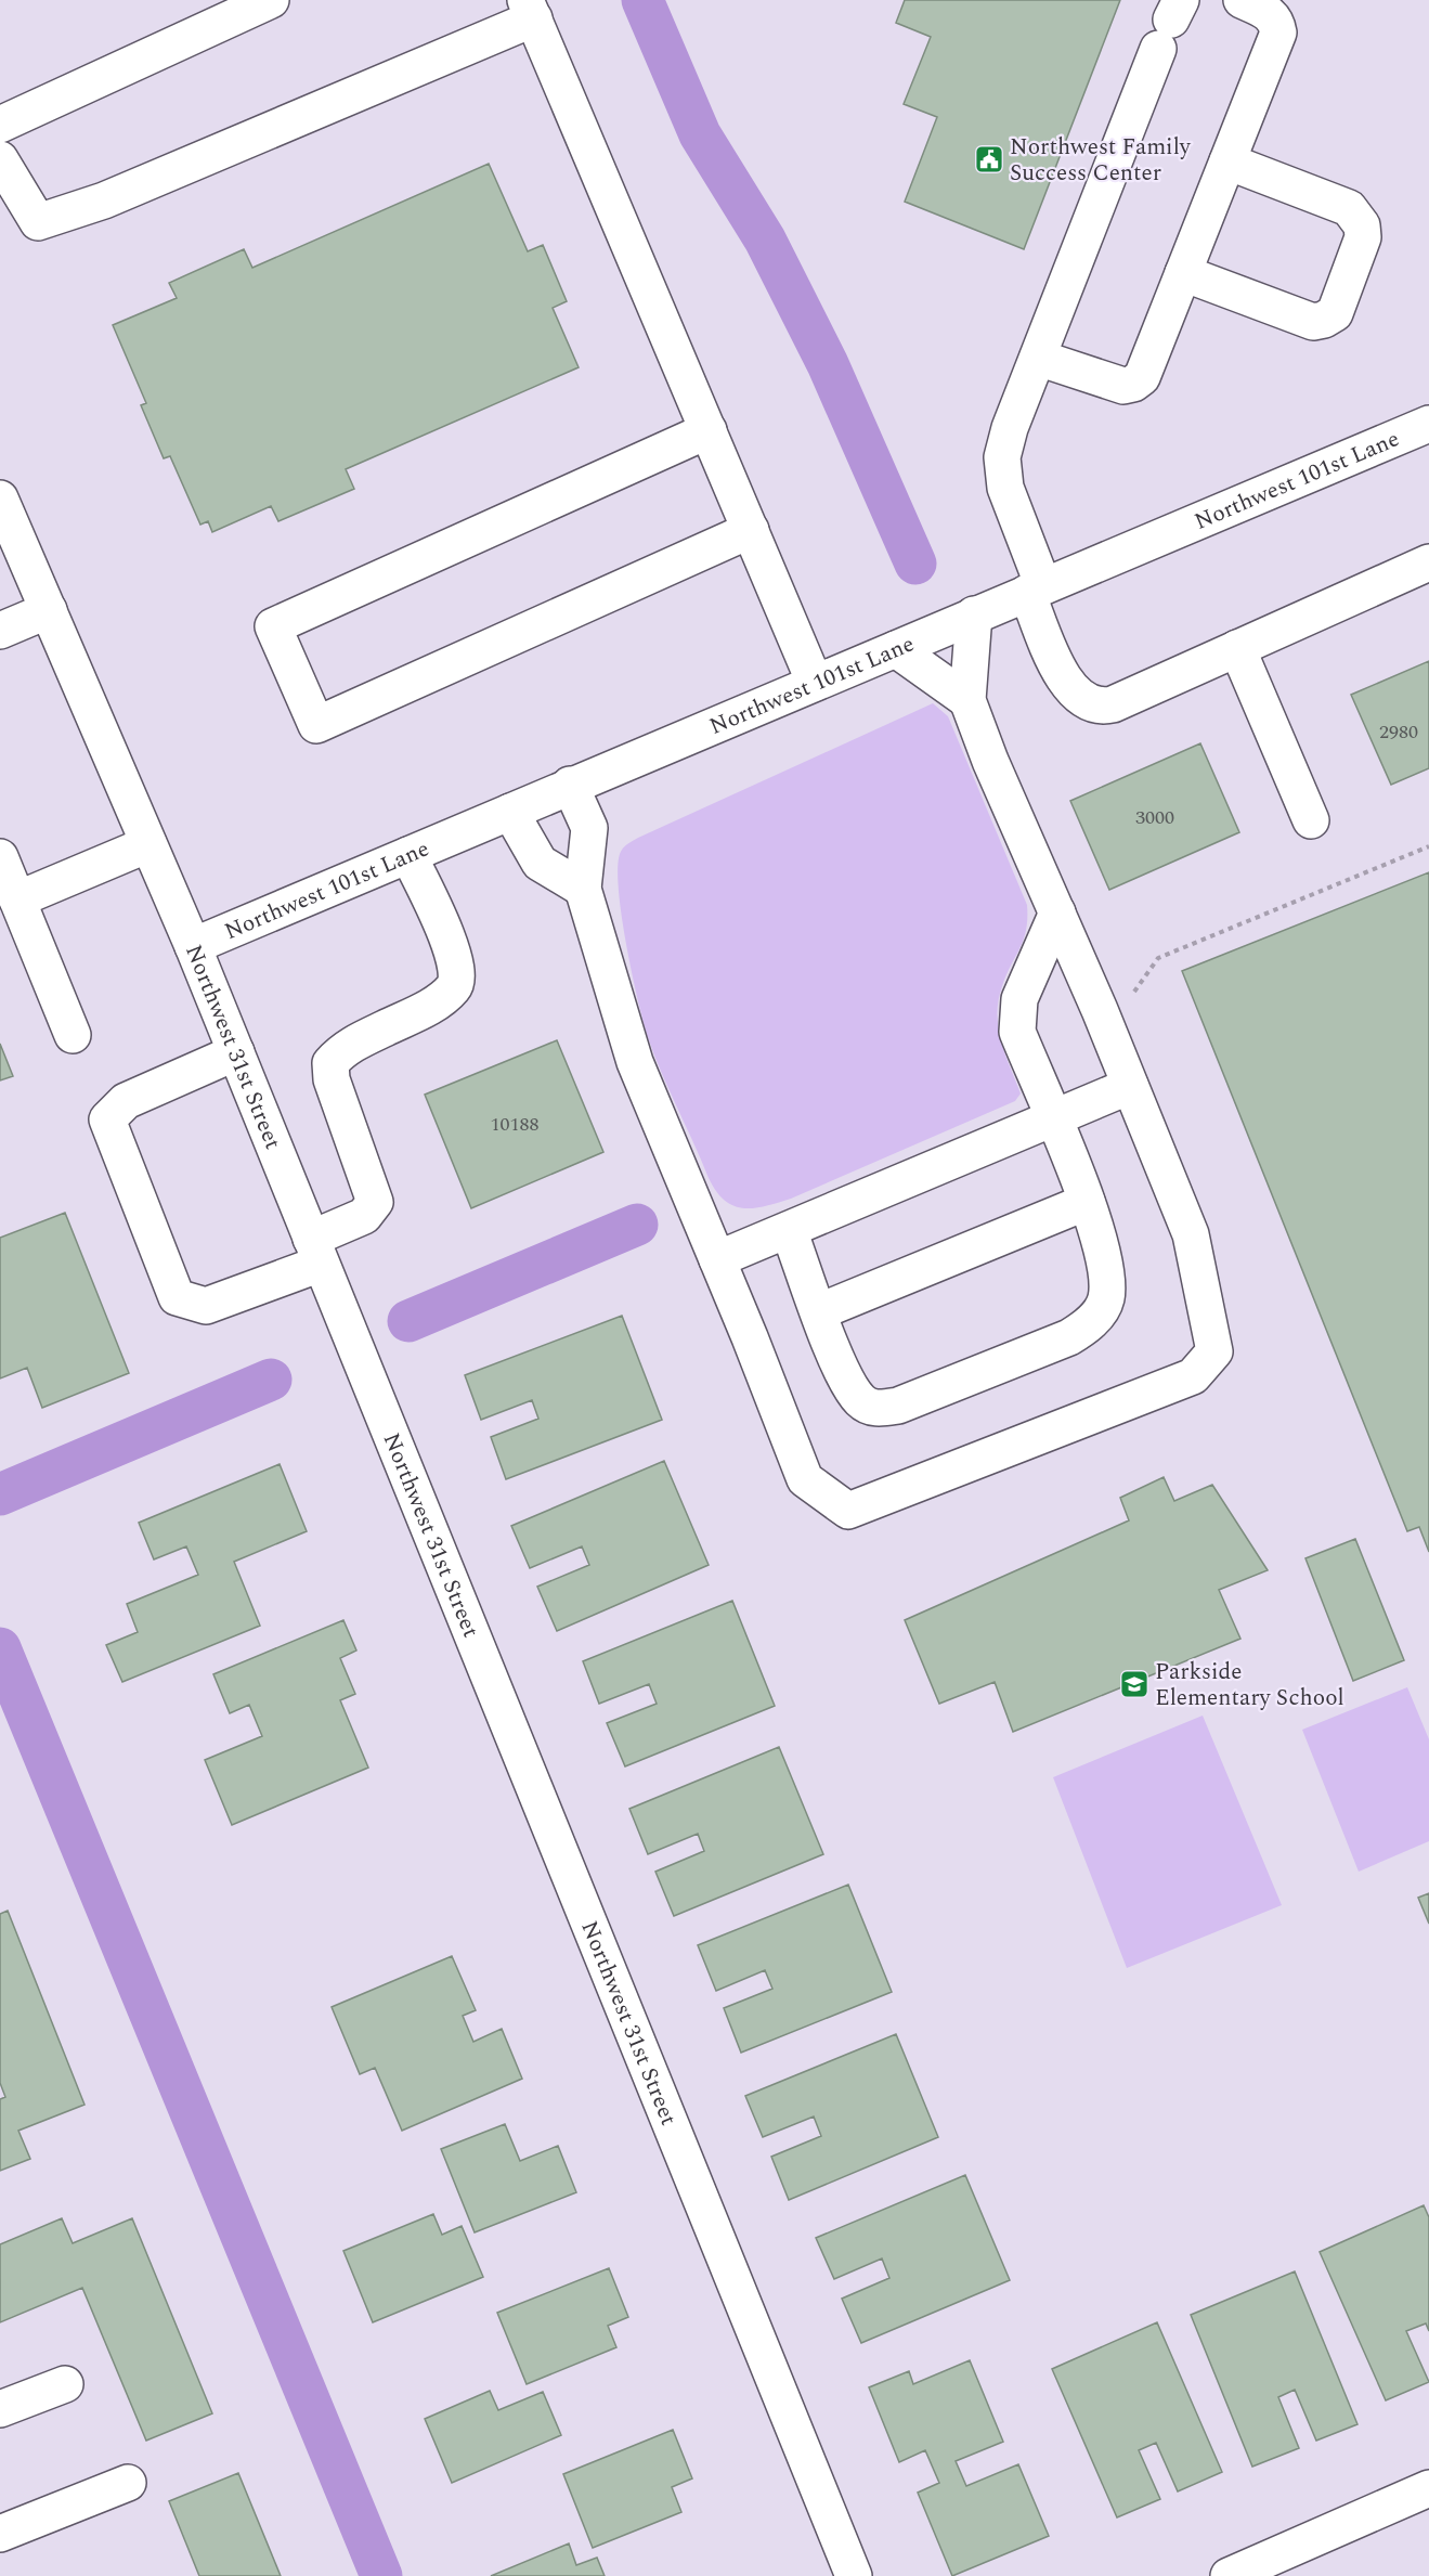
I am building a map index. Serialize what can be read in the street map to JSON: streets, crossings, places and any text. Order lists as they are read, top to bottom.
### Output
{
  "streets": {
    "street": ["Northwest 101st Lane", "Northwest 31st Street"]
  },
  "crossings": [
    ["Northwest 101st Lane", "Northwest 31st Street"]
  ],
  "places": {
    "public building": ["Northwest Family Success Center"],
    "school or university": ["Parkside Elementary School"]
  },
  "house_numbers": ["2980", "3000", "10188"]
}
